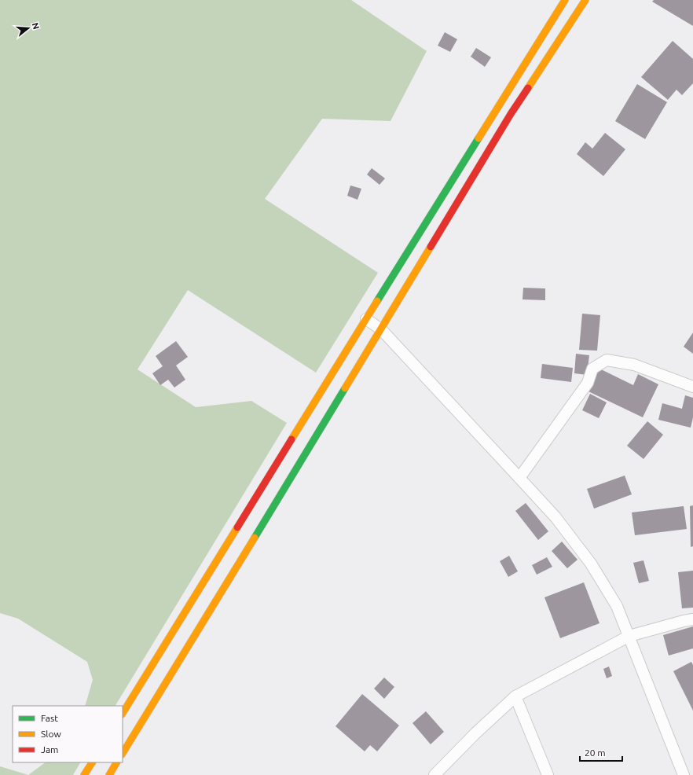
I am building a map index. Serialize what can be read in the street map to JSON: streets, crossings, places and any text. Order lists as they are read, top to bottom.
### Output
{
  "legend": ["Fast", "Slow", "Jam"],
  "scale_bar": "20 m",
  "north": "right"
}
